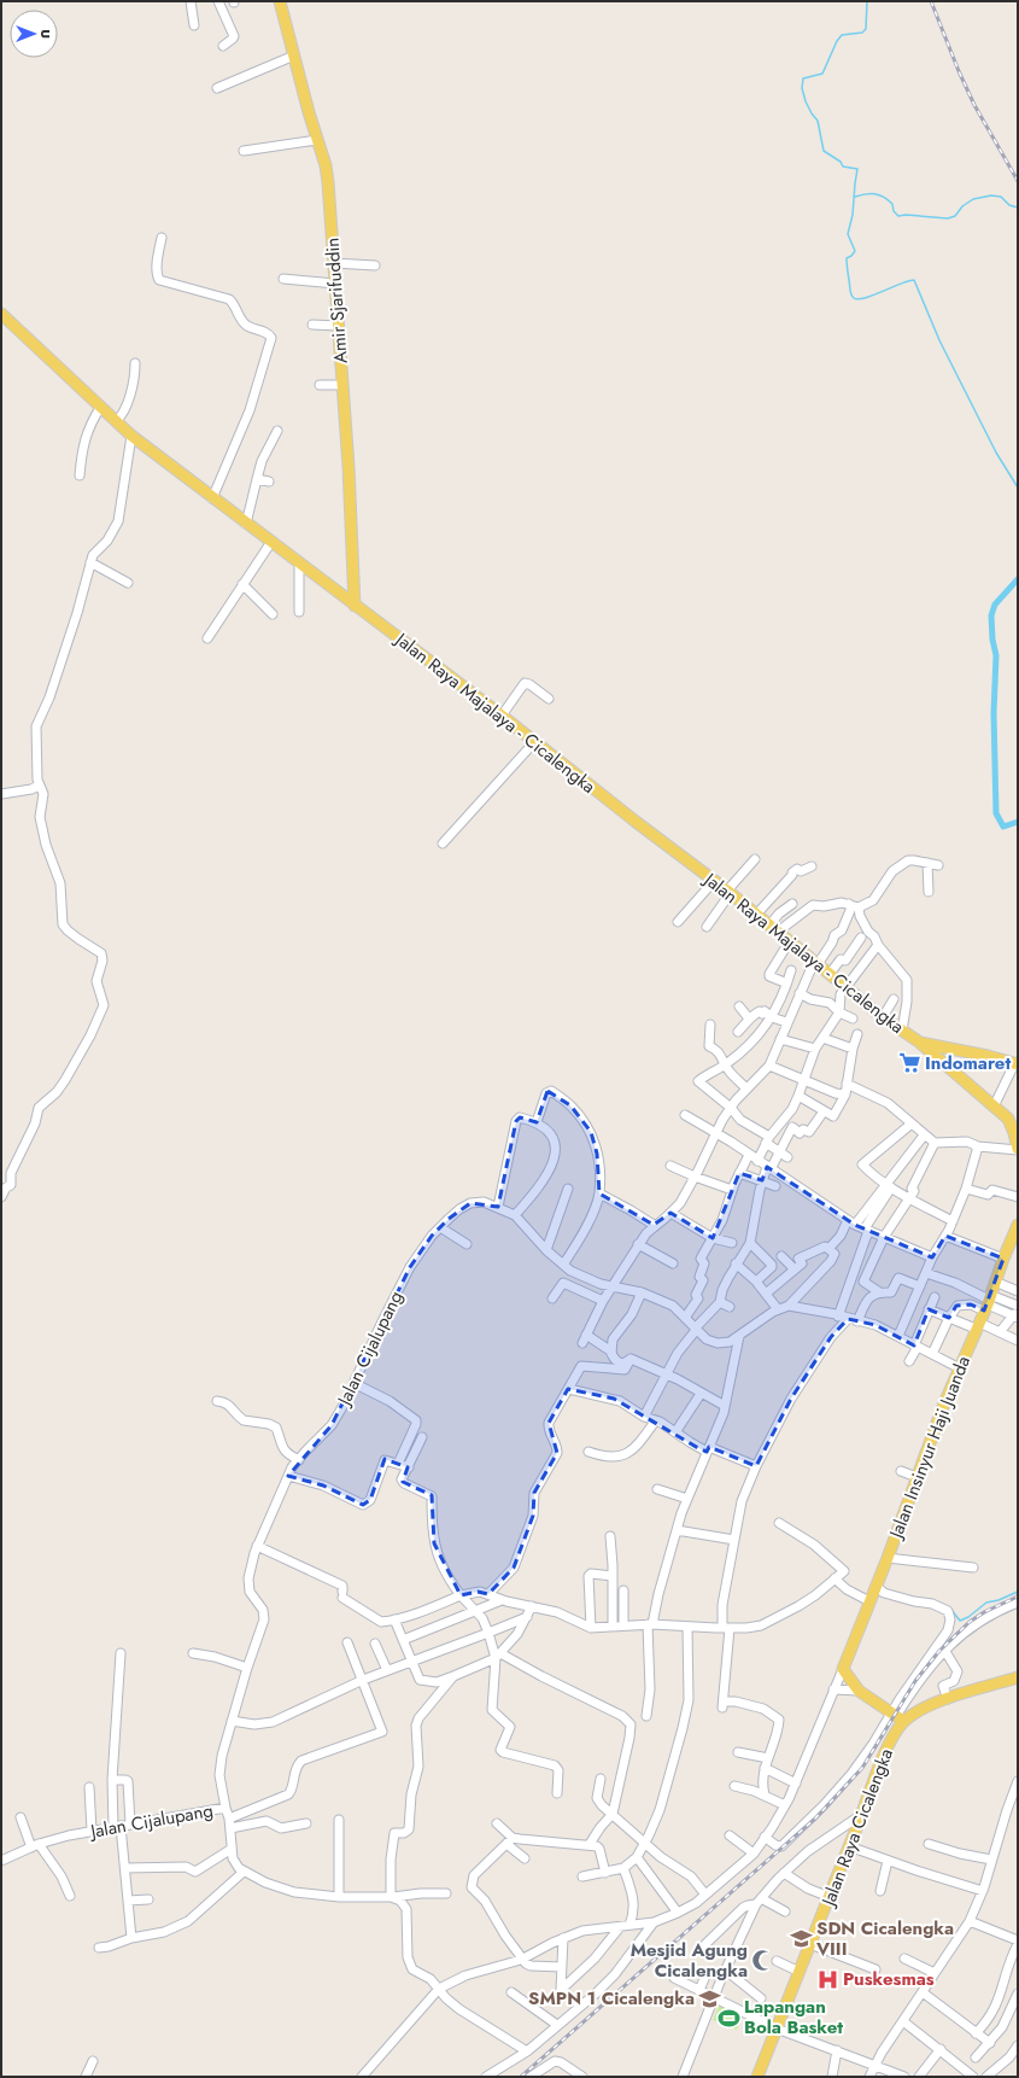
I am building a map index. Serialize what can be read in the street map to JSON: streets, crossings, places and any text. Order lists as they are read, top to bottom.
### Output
{
  "streets": {
    "main road": [
      "Amir Sjarifuddin",
      "Jalan Raya Majalaya - Cicalengka",
      "Jalan Insinyur Haji Juanda",
      "Jalan Raya Cicalengka"
    ],
    "street": ["Jalan Cijalupang"]
  },
  "crossings": [
    ["Amir Sjarifuddin", "Jalan Raya Majalaya - Cicalengka"]
  ],
  "places": {
    "supermarket": ["Indomaret"],
    "school or university": ["SDN Cicalengka VIII", "SMPN 1 Cicalengka"],
    "mosque": ["Mesjid Agung Cicalengka"],
    "hospital": ["Puskesmas"],
    "sports": ["Lapangan Bola Basket"]
  },
  "north": "right"
}
